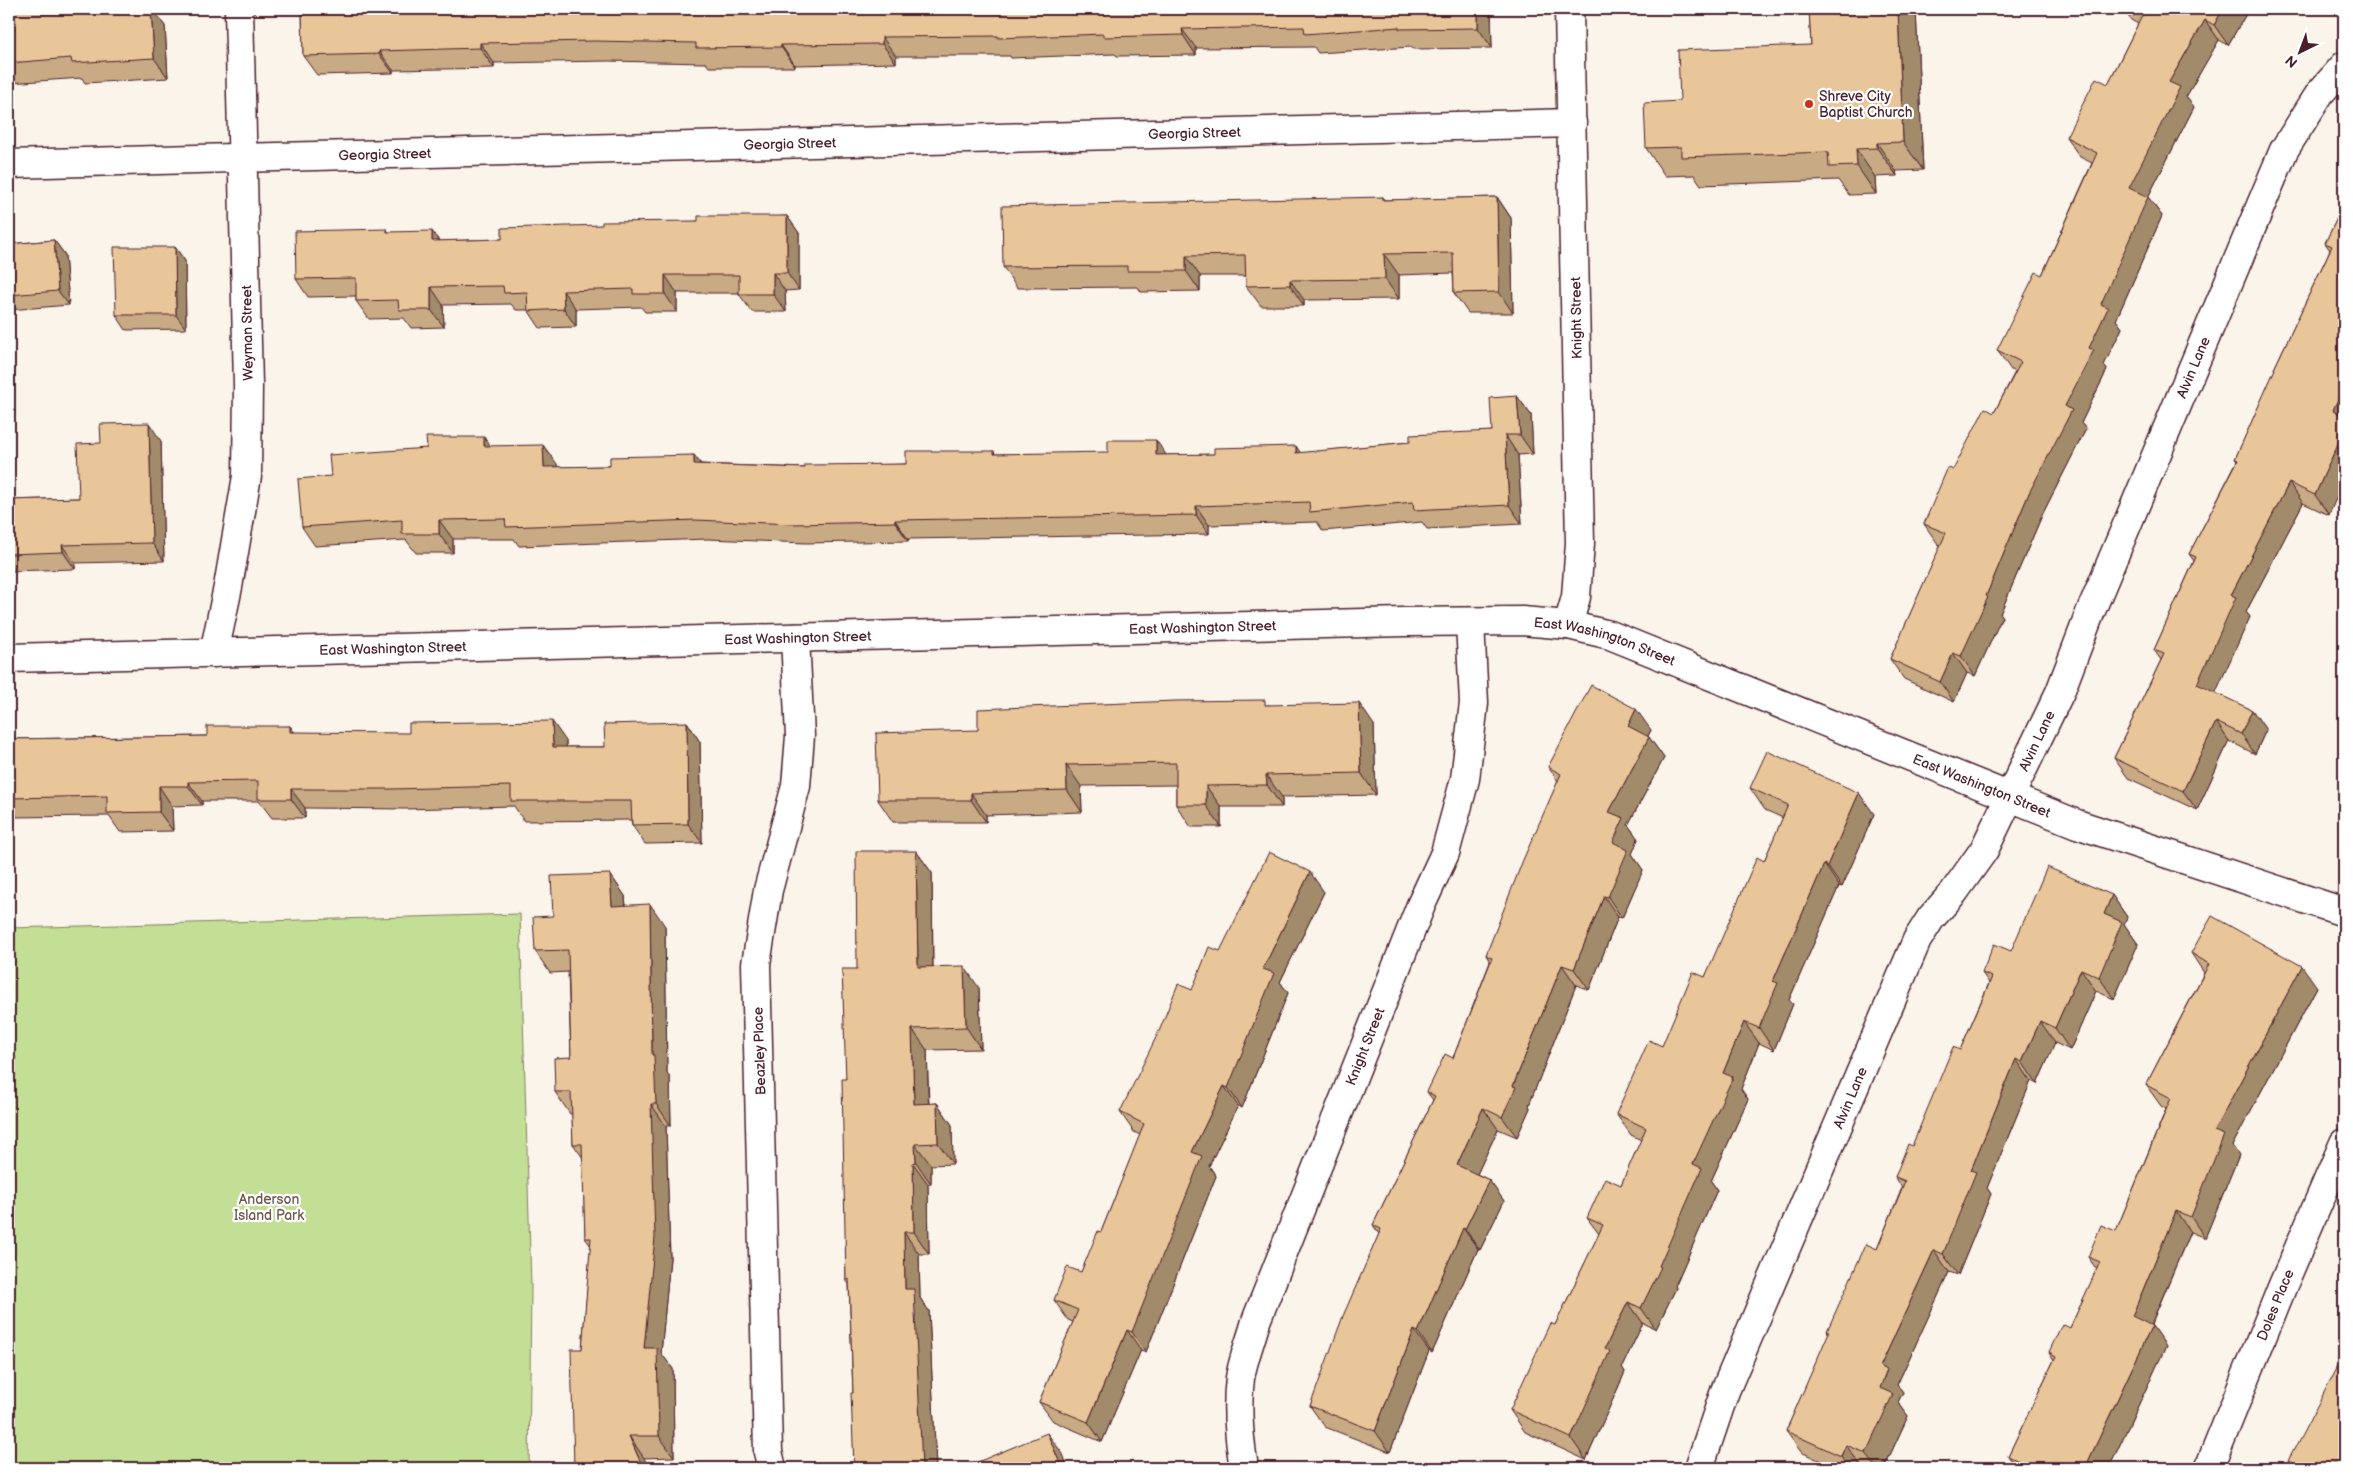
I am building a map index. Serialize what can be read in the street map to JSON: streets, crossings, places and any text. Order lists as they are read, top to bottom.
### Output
{
  "streets": {
    "street": [
      "Georgia Street",
      "Knight Street",
      "Weyman Street",
      "Alvin Lane",
      "East Washington Street",
      "Beazley Place",
      "Doles Place"
    ]
  },
  "crossings": [
    ["Georgia Street", "Knight Street"],
    ["Georgia Street", "Weyman Street"],
    ["Knight Street", "East Washington Street"],
    ["Weyman Street", "East Washington Street"],
    ["Alvin Lane", "East Washington Street"],
    ["East Washington Street", "Beazley Place"]
  ],
  "parks": ["Anderson Island Park"],
  "places": ["Shreve City Baptist Church"],
  "north": "bottom left"
}
